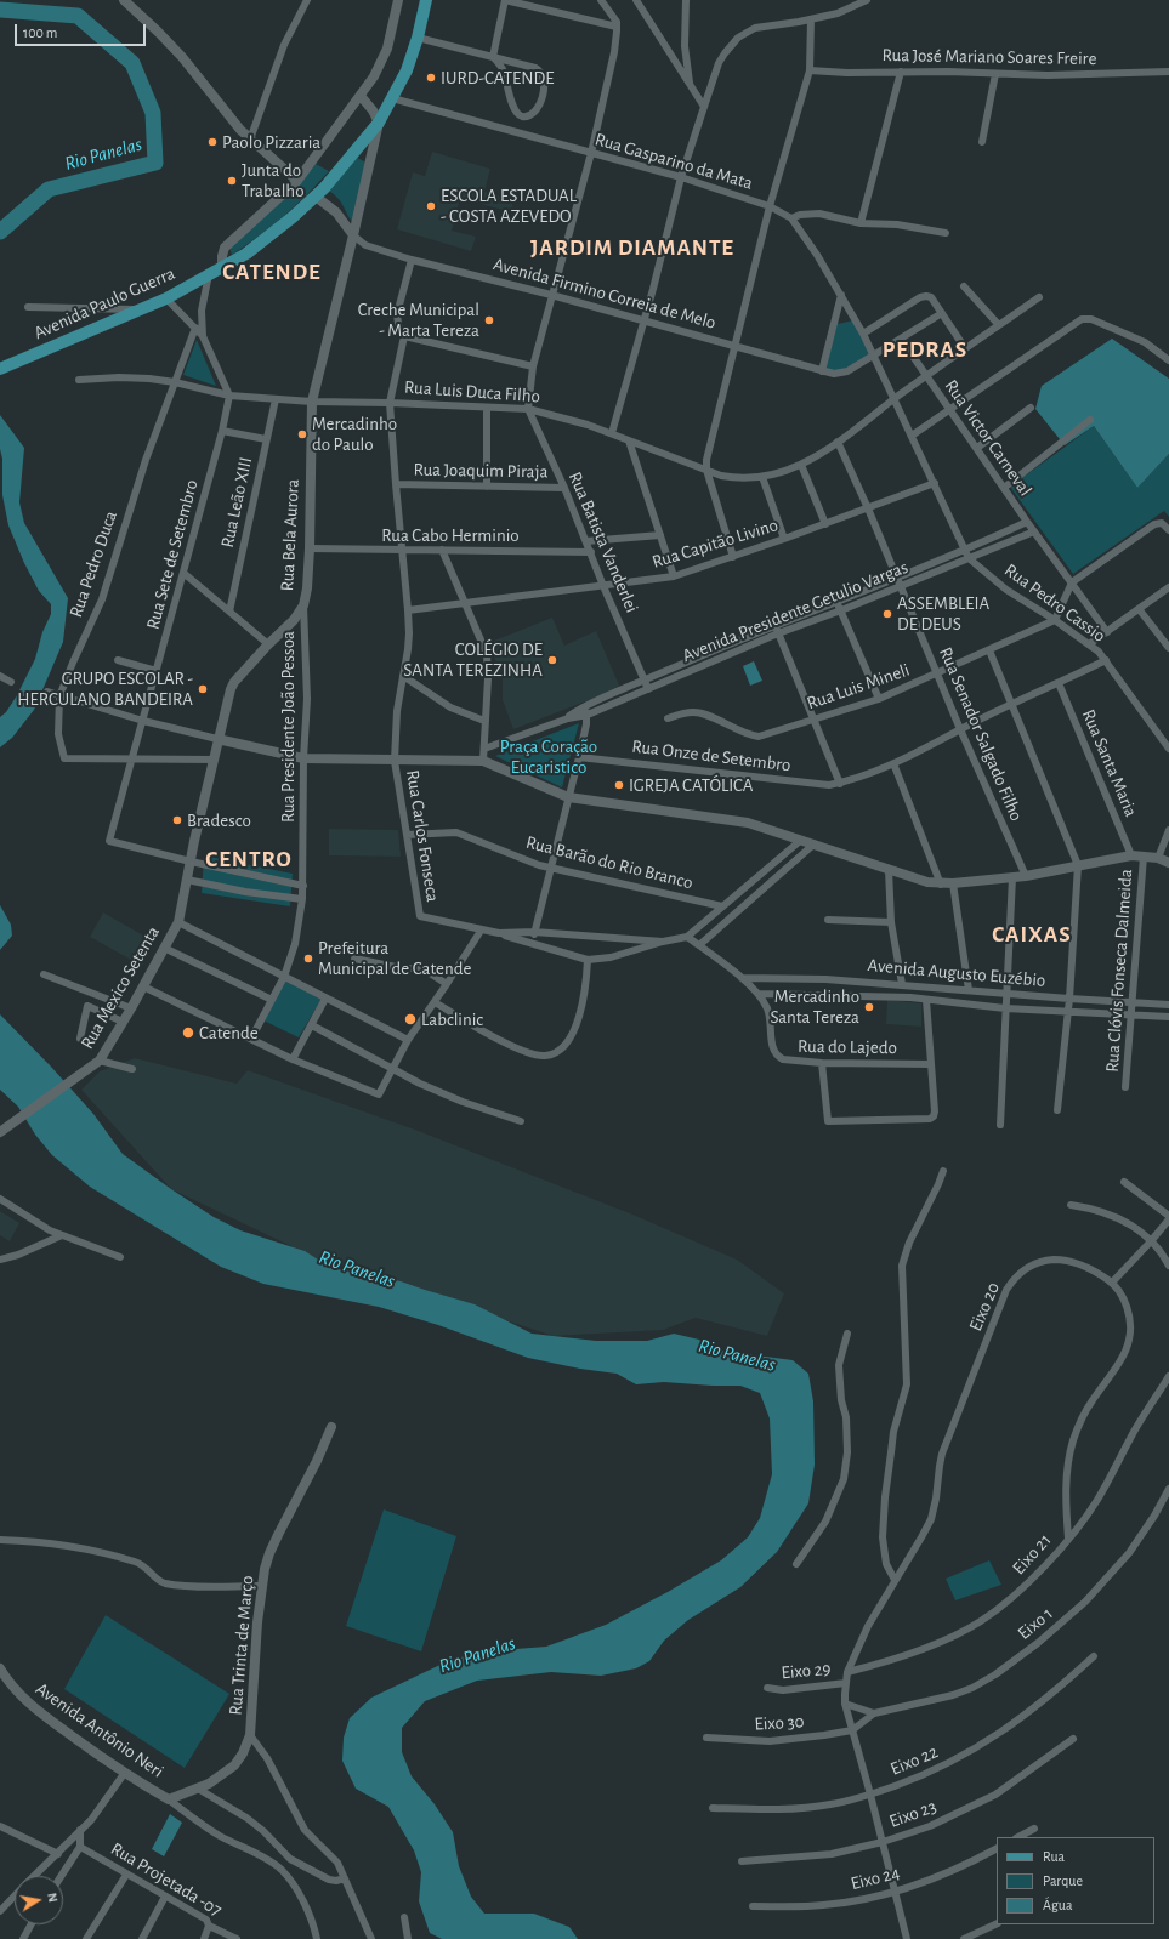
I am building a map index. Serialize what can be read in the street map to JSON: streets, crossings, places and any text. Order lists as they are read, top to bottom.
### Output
{
  "streets": {
    "main road": ["Avenida Paulo Guerra"],
    "street": [
      "Rua José Mariano Soares Freire",
      "Rua Gasparino da Mata",
      "Avenida Firmino Correia de Melo",
      "Rua Luis Duca Filho",
      "Rua Victor Carneval",
      "Rua Joaquim Piraja",
      "Rua Leão XIII",
      "Rua Bela Aurora",
      "Rua Cabo Herminio",
      "Rua Batista Vanderlei",
      "Rua Capitão Livino",
      "Rua Sete de Setembro",
      "Rua Pedro Duca",
      "Rua Pedro Cassio",
      "Avenida Presidente Getulio Vargas",
      "Rua Luis Mineli",
      "Rua Presidente João Pessoa",
      "Rua Senador Salgado Filho",
      "Rua Onze de Setembro",
      "Rua Santa Maria",
      "Rua Carlos Fonseca",
      "Rua Barão do Rio Branco",
      "Rua Clóvis Fonseca Dalmeida",
      "Avenida Augusto Euzébio",
      "Rua Mexico Setenta",
      "Rua do Lajedo",
      "Eixo 20",
      "Eixo 21",
      "Eixo 1",
      "Rua Trinta de Março",
      "Eixo 29",
      "Eixo 30",
      "Avenida Antônio Neri",
      "Eixo 22",
      "Eixo 23",
      "Eixo 24",
      "Rua Projetada -07"
    ]
  },
  "crossings": [
    ["Rua Gasparino da Mata", "Avenida Paulo Guerra"],
    ["Avenida Firmino Correia de Melo", "Rua Victor Carneval"],
    ["Avenida Firmino Correia de Melo", "Rua Bela Aurora"],
    ["Avenida Paulo Guerra", "Rua Bela Aurora"],
    ["Rua Luis Duca Filho", "Rua Victor Carneval"],
    ["Rua Luis Duca Filho", "Rua Leão XIII"],
    ["Rua Luis Duca Filho", "Rua Bela Aurora"],
    ["Rua Luis Duca Filho", "Rua Batista Vanderlei"],
    ["Rua Luis Duca Filho", "Rua Sete de Setembro"],
    ["Rua Luis Duca Filho", "Rua Pedro Duca"],
    ["Rua Luis Duca Filho", "Rua Senador Salgado Filho"],
    ["Rua Luis Duca Filho", "Rua Carlos Fonseca"],
    ["Rua Victor Carneval", "Avenida Presidente Getulio Vargas"],
    ["Rua Joaquim Piraja", "Rua Batista Vanderlei"],
    ["Rua Joaquim Piraja", "Rua Carlos Fonseca"],
    ["Rua Bela Aurora", "Rua Cabo Herminio"],
    ["Rua Bela Aurora", "Rua Sete de Setembro"],
    ["Rua Bela Aurora", "Rua Presidente João Pessoa"],
    ["Rua Bela Aurora", "Rua Mexico Setenta"],
    ["Rua Cabo Herminio", "Rua Batista Vanderlei"],
    ["Rua Cabo Herminio", "Rua Carlos Fonseca"],
    ["Rua Batista Vanderlei", "Rua Capitão Livino"],
    ["Rua Batista Vanderlei", "Avenida Presidente Getulio Vargas"],
    ["Rua Capitão Livino", "Rua Senador Salgado Filho"],
    ["Rua Capitão Livino", "Rua Carlos Fonseca"],
    ["Rua Sete de Setembro", "Rua Pedro Duca"],
    ["Rua Pedro Cassio", "Avenida Presidente Getulio Vargas"],
    ["Rua Pedro Cassio", "Rua Luis Mineli"],
    ["Rua Pedro Cassio", "Rua Onze de Setembro"],
    ["Avenida Presidente Getulio Vargas", "Rua Senador Salgado Filho"],
    ["Rua Luis Mineli", "Rua Senador Salgado Filho"],
    ["Rua Senador Salgado Filho", "Rua Onze de Setembro"],
    ["Rua Onze de Setembro", "Rua Santa Maria"],
    ["Rua Carlos Fonseca", "Rua Barão do Rio Branco"],
    ["Rua Clóvis Fonseca Dalmeida", "Avenida Augusto Euzébio"],
    ["Avenida Augusto Euzébio", "Rua do Lajedo"],
    ["Eixo 20", "Eixo 21"],
    ["Rua Trinta de Março", "Avenida Antônio Neri"]
  ],
  "districts": [
    "JARDIM DIAMANTE",
    "CATENDE",
    "PEDRAS",
    "CENTRO",
    "CAIXAS"
  ],
  "water": ["Rio Panelas"],
  "parks": ["Praça Coração Eucaristico"],
  "places": [
    "IURD-CATENDE",
    "Paolo Pizzaria",
    "Junta do Trabalho",
    "ESCOLA ESTADUAL - COSTA AZEVEDO",
    "Creche Municipal - Marta Tereza",
    "Mercadinho do Paulo",
    "ASSEMBLEIA DE DEUS",
    "COLÉGIO DE SANTA TEREZINHA",
    "GRUPO ESCOLAR - HERCULANO BANDEIRA",
    "IGREJA CATÓLICA",
    "Bradesco",
    "Prefeitura Municipal de Catende",
    "Mercadinho Santa Tereza",
    "Labclinic",
    "Catende"
  ],
  "legend": ["Rua", "Parque", "Água"],
  "scale_bar": "100 m",
  "north": "right"
}
